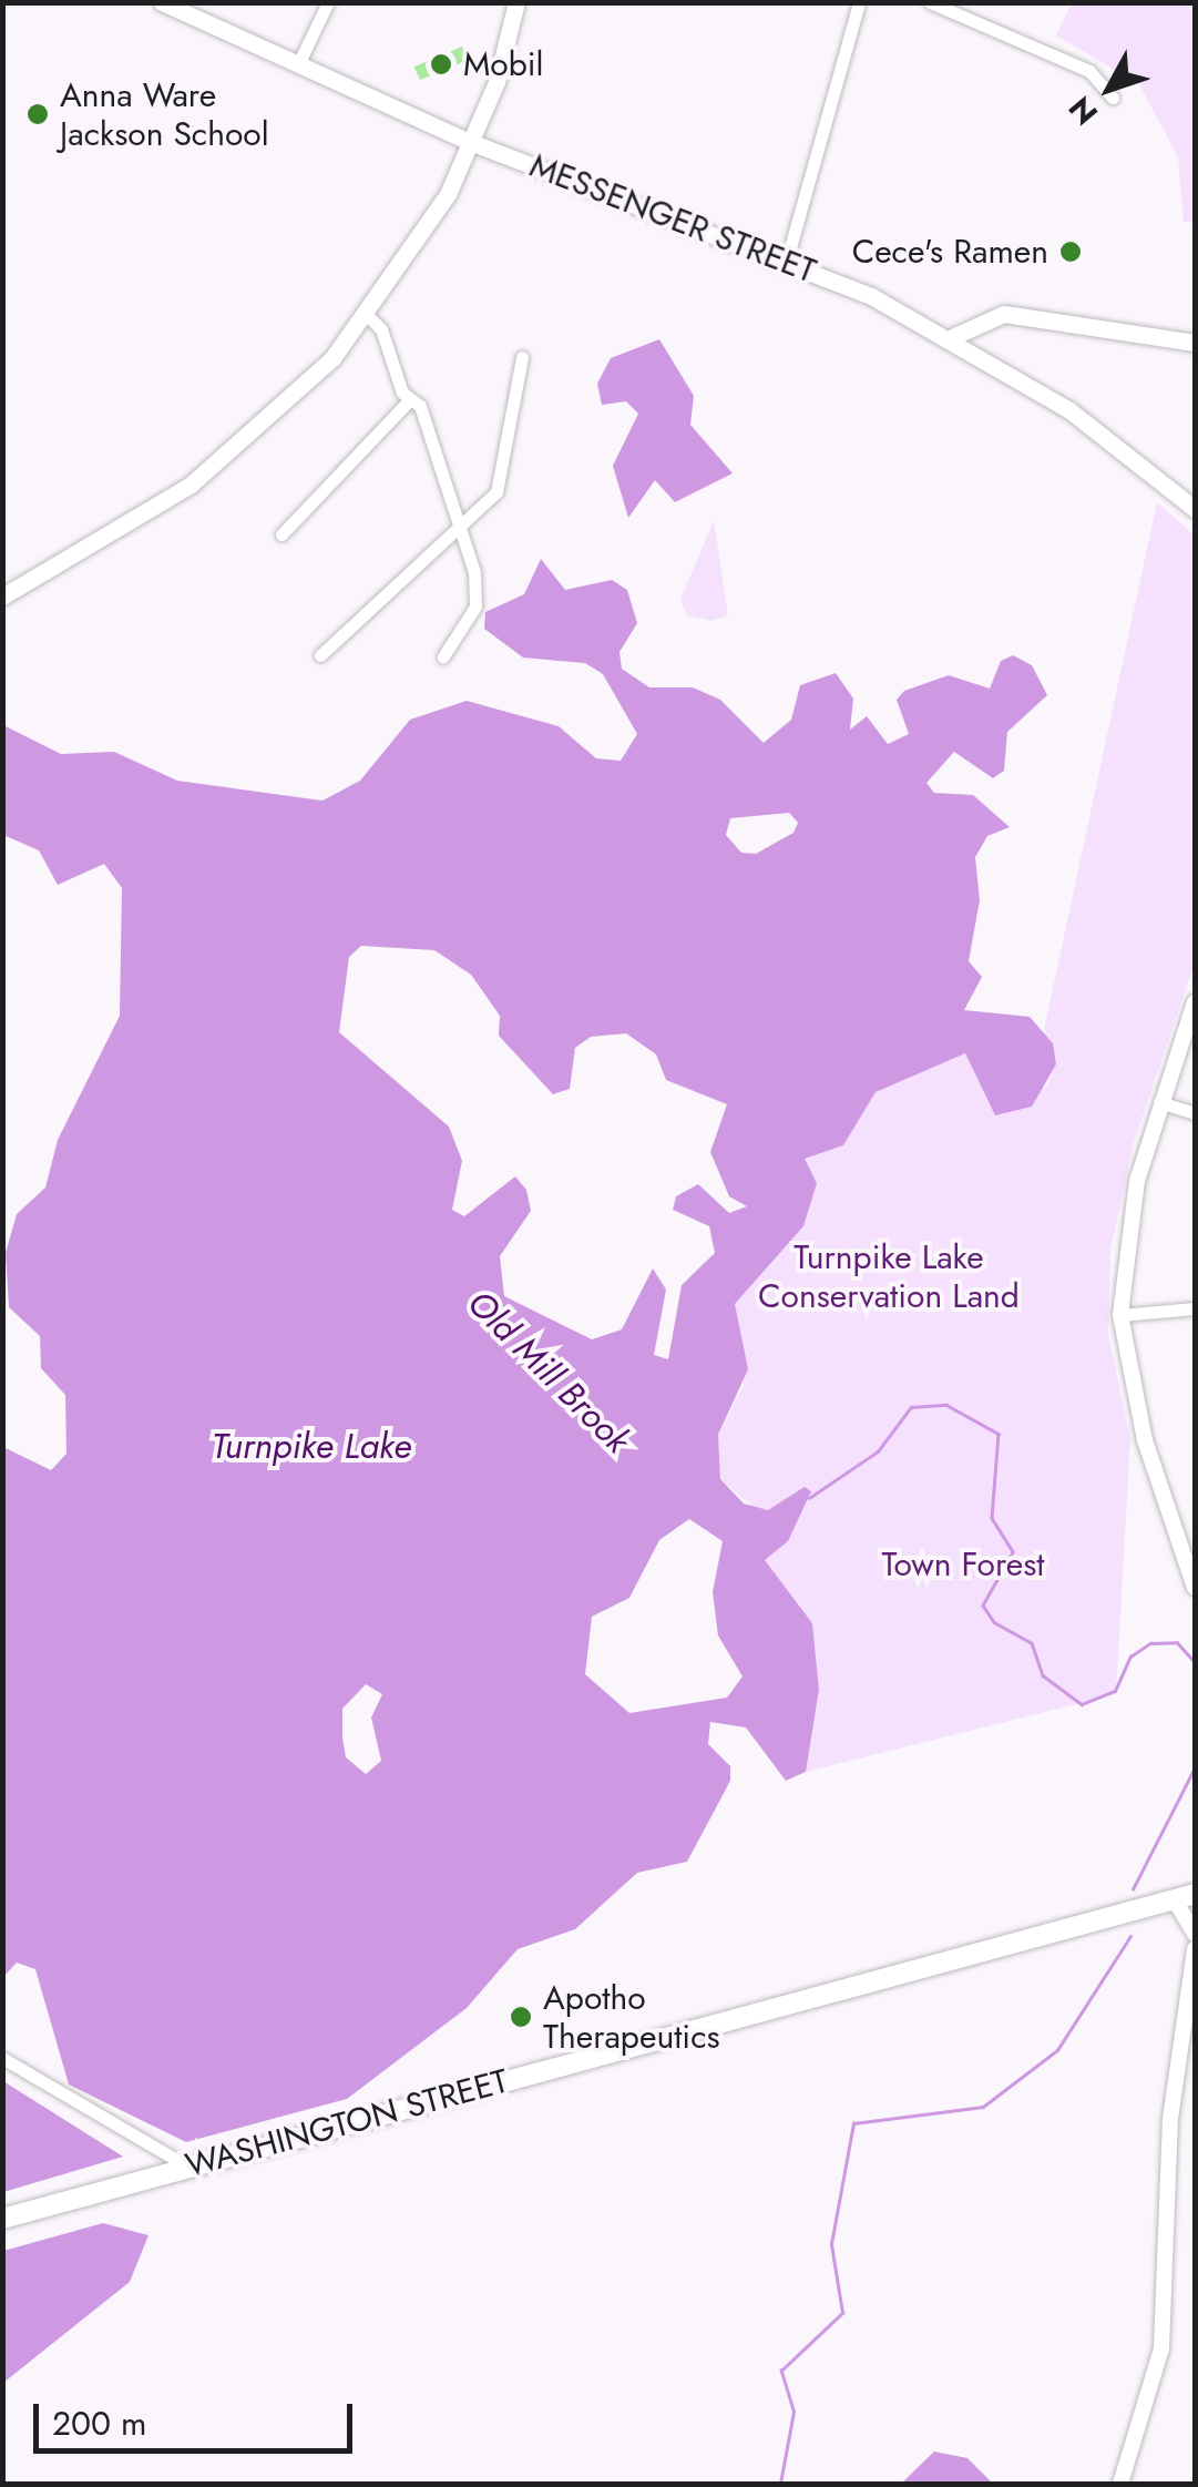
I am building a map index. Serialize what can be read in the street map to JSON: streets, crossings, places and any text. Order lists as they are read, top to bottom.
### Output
{
  "streets": {
    "main road": ["MESSENGER STREET", "WASHINGTON STREET"]
  },
  "water": ["Old Mill Brook", "Turnpike Lake"],
  "parks": ["Turnpike Lake Conservation Land", "Town Forest"],
  "places": [
    "Mobil",
    "Anna Ware Jackson School",
    "Cece's Ramen",
    "Apotho Therapeutics"
  ],
  "scale_bar": "200 m",
  "north": "bottom left"
}
